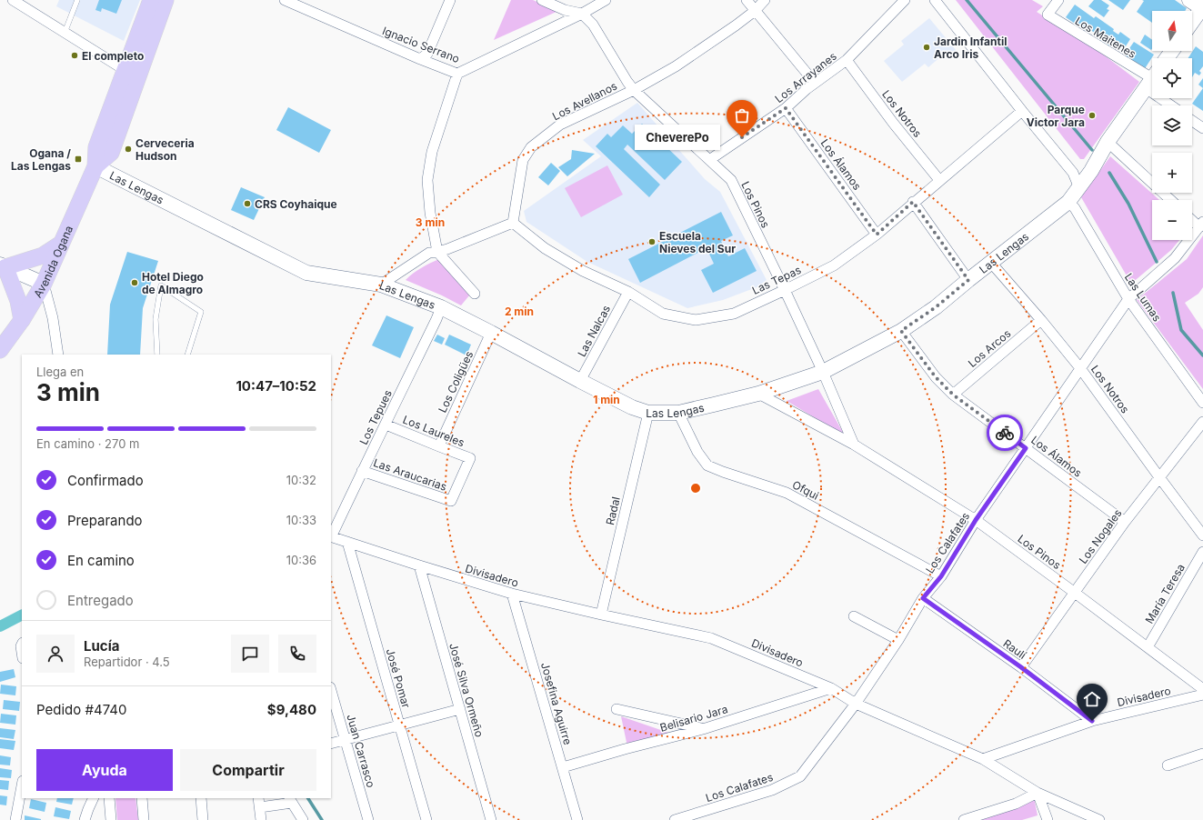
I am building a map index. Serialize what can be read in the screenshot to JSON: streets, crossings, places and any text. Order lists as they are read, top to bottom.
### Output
{
  "streets": {
    "main road": ["Avenida Ogana"],
    "street": [
      "Los Maitenes",
      "Ignacio Serrano",
      "Los Arrayanes",
      "Los Avellanos",
      "Los Notros",
      "Los Álamos",
      "Las Lengas",
      "Los Pinos",
      "Las Tepas",
      "Las Lumas",
      "Las Nalcas",
      "Los Arcos",
      "Los Coligües",
      "Los Tepues",
      "Los Laureles",
      "Las Araucarias",
      "Ofqui",
      "Radal",
      "Los Nogales",
      "Los Calafates",
      "Divisadero",
      "María Teresa",
      "Raulí",
      "José Pomar",
      "José Silva Ormeño",
      "Josefina Aguirre",
      "Belisario Jara",
      "Juan Carrasco"
    ]
  },
  "crossings": [
    ["Los Maitenes", "Las Lengas"],
    ["Ignacio Serrano", "Los Pinos"],
    ["Los Arrayanes", "Los Notros"],
    ["Los Arrayanes", "Los Álamos"],
    ["Los Arrayanes", "Los Pinos"],
    ["Los Avellanos", "Los Pinos"],
    ["Los Avellanos", "Las Tepas"],
    ["Los Notros", "Las Lengas"],
    ["Los Notros", "Las Tepas"],
    ["Los Notros", "Los Arcos"],
    ["Los Notros", "Los Nogales"],
    ["Los Notros", "Los Calafates"],
    ["Los Álamos", "Las Lengas"],
    ["Los Álamos", "Las Tepas"],
    ["Los Álamos", "Los Arcos"],
    ["Los Álamos", "Los Nogales"],
    ["Los Álamos", "Los Calafates"],
    ["Las Lengas", "Los Pinos"],
    ["Las Lengas", "Avenida Ogana"],
    ["Las Lengas", "Las Lumas"],
    ["Las Lengas", "Las Nalcas"],
    ["Las Lengas", "Los Coligües"],
    ["Las Lengas", "Los Tepues"],
    ["Las Lengas", "Ofqui"],
    ["Las Lengas", "Radal"],
    ["Los Pinos", "Las Tepas"],
    ["Los Pinos", "Los Nogales"],
    ["Los Pinos", "Los Calafates"],
    ["Los Pinos", "María Teresa"],
    ["Las Tepas", "Las Nalcas"],
    ["Las Lumas", "Los Calafates"],
    ["Los Tepues", "Los Laureles"],
    ["Los Tepues", "Las Araucarias"],
    ["Los Tepues", "Divisadero"],
    ["Los Laureles", "Las Araucarias"],
    ["Ofqui", "Los Calafates"],
    ["Radal", "Divisadero"],
    ["Los Nogales", "Raulí"],
    ["Los Calafates", "Divisadero"],
    ["Los Calafates", "Raulí"],
    ["Divisadero", "Raulí"],
    ["Divisadero", "José Pomar"],
    ["Divisadero", "José Silva Ormeño"],
    ["Divisadero", "Josefina Aguirre"],
    ["Divisadero", "Belisario Jara"],
    ["Josefina Aguirre", "Belisario Jara"]
  ],
  "places": {
    "other": [
      "Jardin Infantil Arco Iris",
      "El completo",
      "Parque Victor Jara",
      "CheverePo",
      "Cerveceria Hudson",
      "CRS Coyhaique",
      "Escuela Nieves del Sur",
      "Hotel Diego de Almagro"
    ],
    "transit": ["Ogana / Las Lengas"]
  },
  "north": "top",
  "page": {
    "map_buttons": ["+", "−"],
    "bubble": "CheverePo",
    "heading": ["3 min", "Llega en", "10:47–10:52"],
    "panel": [
      "Lucía",
      "Repartidor · 4.5",
      "Pedido #4740",
      "$9,480"
    ],
    "bar": "En camino · 270 m",
    "list": [
      ["Confirmado", "10:32"],
      ["Preparando", "10:33"],
      ["En camino", "10:36"],
      "Entregado"
    ],
    "buttons": ["Ayuda", "Compartir"]
  },
  "rings": ["3 min", "2 min", "1 min"]
}
